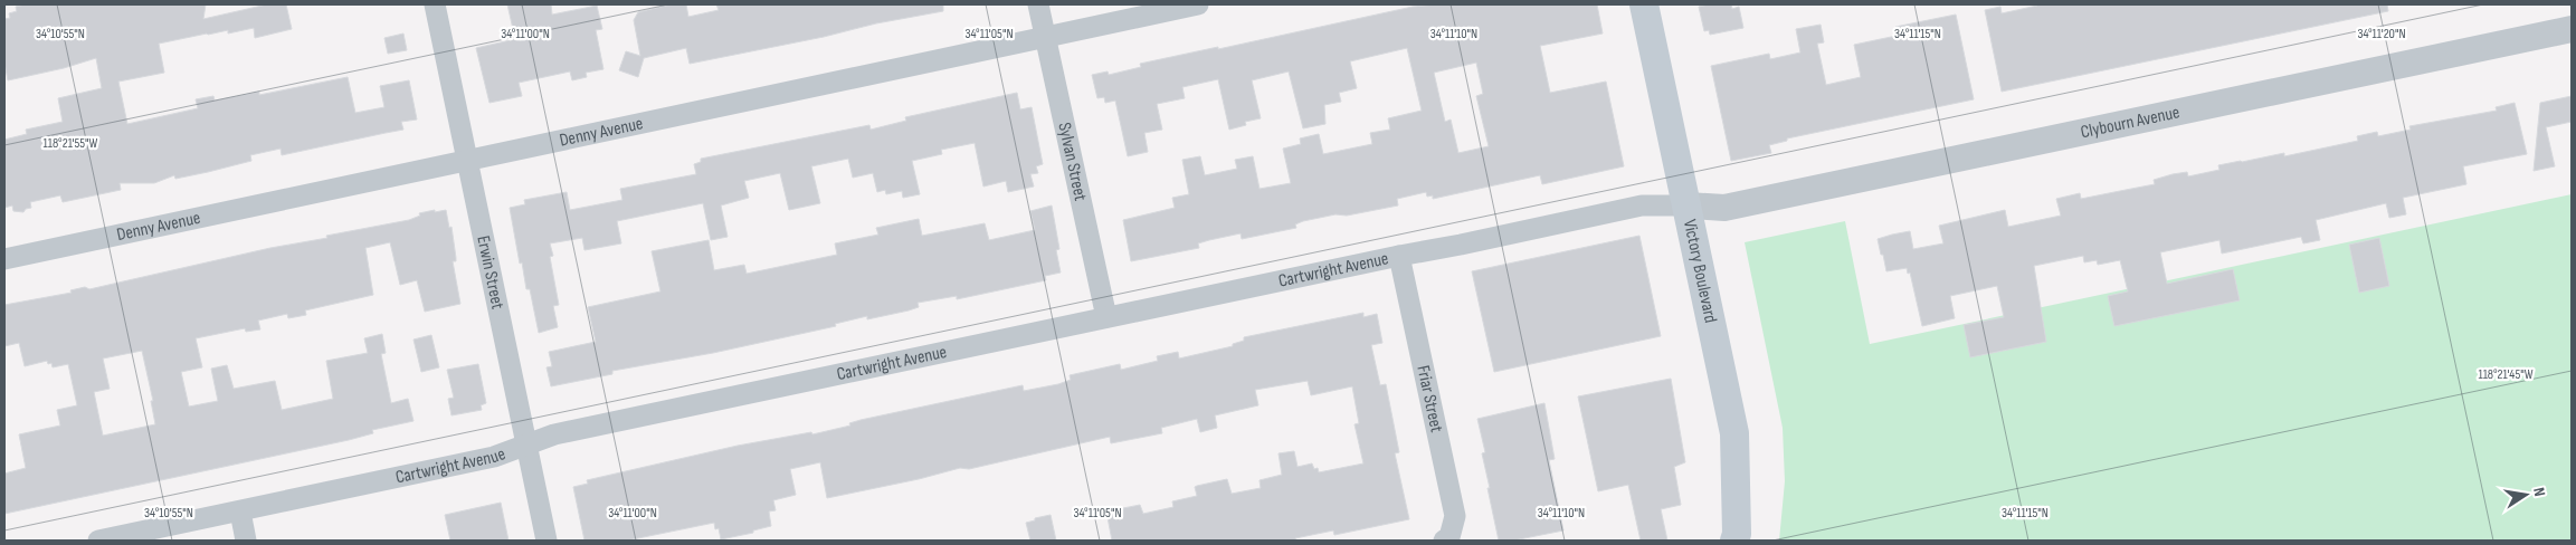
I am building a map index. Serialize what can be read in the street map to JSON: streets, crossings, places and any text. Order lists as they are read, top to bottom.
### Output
{
  "streets": {
    "main road": ["Victory Boulevard"],
    "street": [
      "Clybourn Avenue",
      "Denny Avenue",
      "Sylvan Street",
      "Cartwright Avenue",
      "Erwin Street",
      "Friar Street"
    ]
  },
  "crossings": [
    ["Clybourn Avenue", "Cartwright Avenue"],
    ["Clybourn Avenue", "Victory Boulevard"],
    ["Denny Avenue", "Sylvan Street"],
    ["Denny Avenue", "Erwin Street"],
    ["Sylvan Street", "Cartwright Avenue"],
    ["Cartwright Avenue", "Victory Boulevard"],
    ["Cartwright Avenue", "Erwin Street"],
    ["Cartwright Avenue", "Friar Street"]
  ],
  "north": "right",
  "coordinates": [
    "34°10'55\"N",
    "34°11'00\"N",
    "34°11'05\"N",
    "34°11'10\"N",
    "34°11'15\"N",
    "34°11'20\"N",
    "118°21'55\"W",
    "118°21'45\"W"
  ]
}
